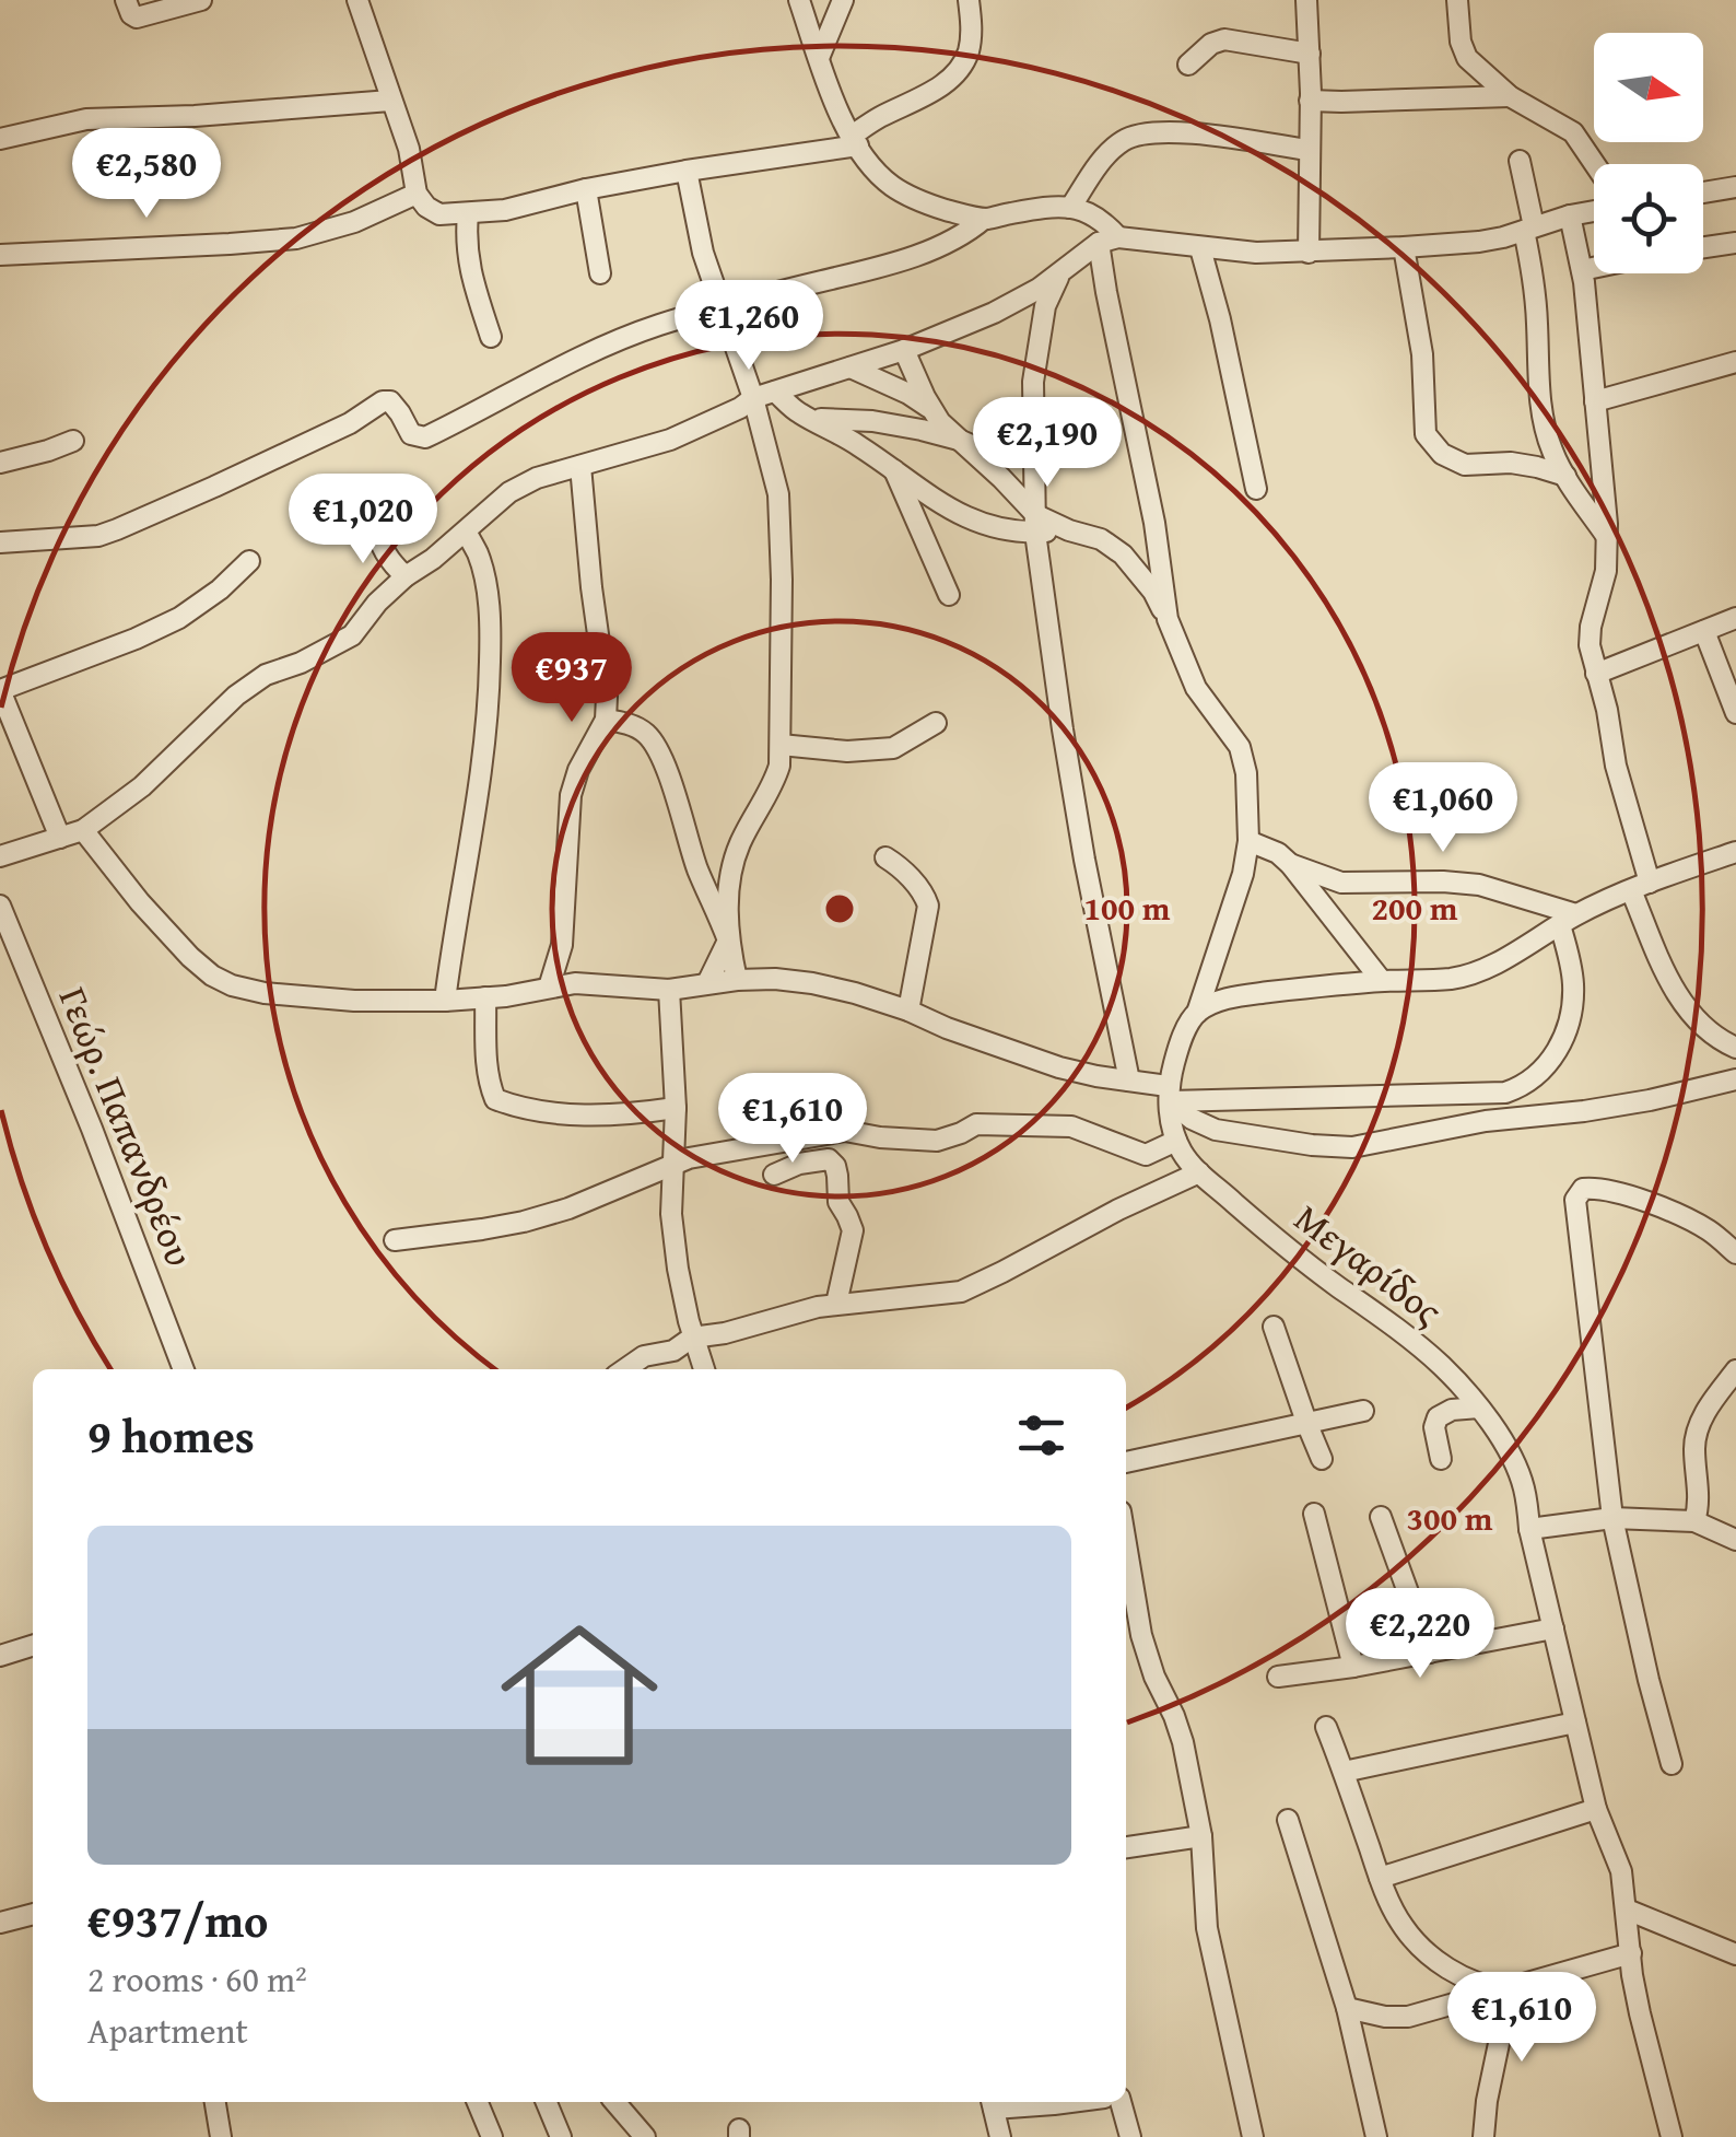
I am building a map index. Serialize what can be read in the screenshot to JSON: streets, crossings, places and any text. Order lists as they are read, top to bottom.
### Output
{
  "streets": {
    "street": ["Γεώρ. Παπανδρέου", "Μεγαρίδος"]
  },
  "north": "right",
  "page": {
    "price": [
      "€2,580",
      "€1,260",
      "€2,190",
      "€1,020",
      "€937",
      "€1,060",
      "€1,610",
      "€2,220",
      "€1,610"
    ],
    "heading": "9 homes",
    "list": [
      {
        "name": "€937/mo",
        "note": "2 rooms · 60 m² · Apartment"
      }
    ]
  },
  "rings": ["100 m", "200 m", "300 m"]
}
